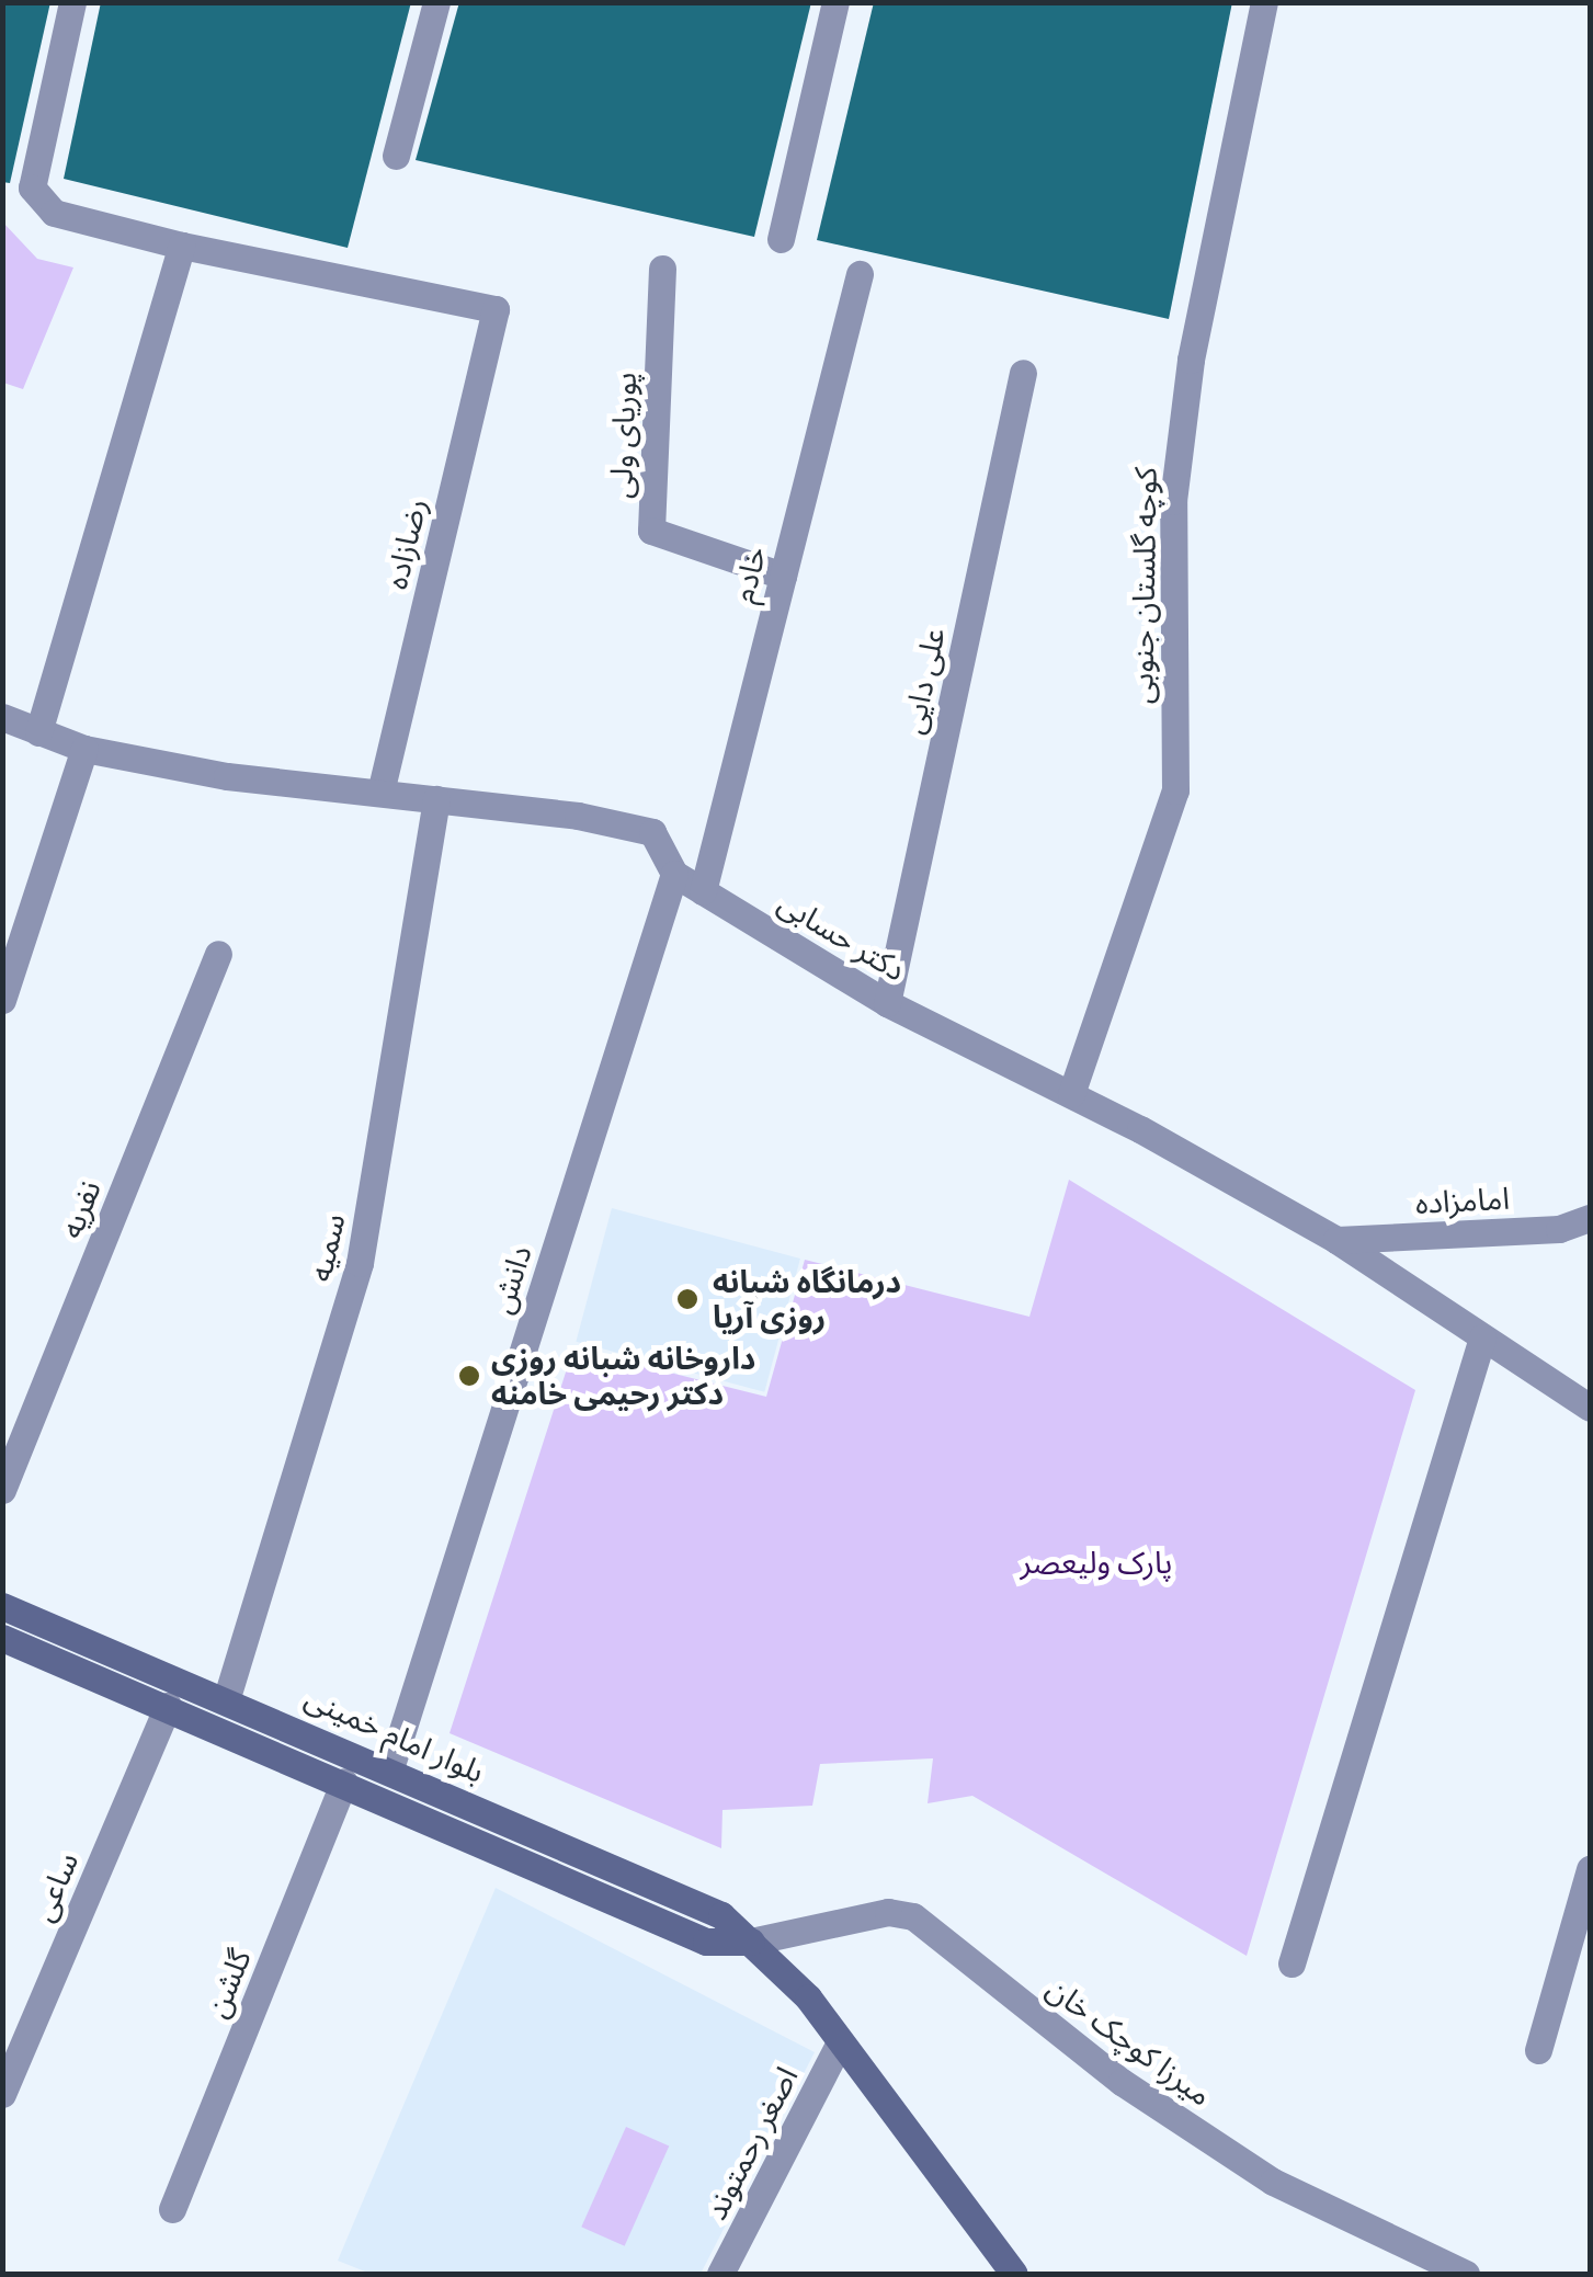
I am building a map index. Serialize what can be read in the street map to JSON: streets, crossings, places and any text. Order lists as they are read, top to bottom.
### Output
{
  "streets": {
    "street": [
      "پوریای ولی",
      "رضازاده",
      "خادم",
      "کوچه گلستان جنوبی",
      "علی دایی",
      "دکتر حسابی",
      "امامزاده",
      "نفریه",
      "سمیه",
      "دانش",
      "بلوار امام خمینی",
      "ساعی",
      "گلشن",
      "میرزا کوچک خان",
      "اصغر رحمتوند"
    ]
  },
  "crossings": [
    ["پوریای ولی", "خادم"],
    ["رضازاده", "دکتر حسابی"],
    ["خادم", "دکتر حسابی"],
    ["کوچه گلستان جنوبی", "دکتر حسابی"],
    ["علی دایی", "دکتر حسابی"],
    ["دکتر حسابی", "امامزاده"],
    ["دکتر حسابی", "سمیه"],
    ["دکتر حسابی", "دانش"],
    ["سمیه", "بلوار امام خمینی"],
    ["دانش", "بلوار امام خمینی"],
    ["بلوار امام خمینی", "ساعی"],
    ["بلوار امام خمینی", "گلشن"],
    ["بلوار امام خمینی", "میرزا کوچک خان"],
    ["بلوار امام خمینی", "اصغر رحمتوند"]
  ],
  "parks": ["پارک ولیعصر"],
  "places": ["درمانگاه شبانه روزی آریا", "داروخانه شبانه روزی دکتر رحیمی خامنه"]
}
